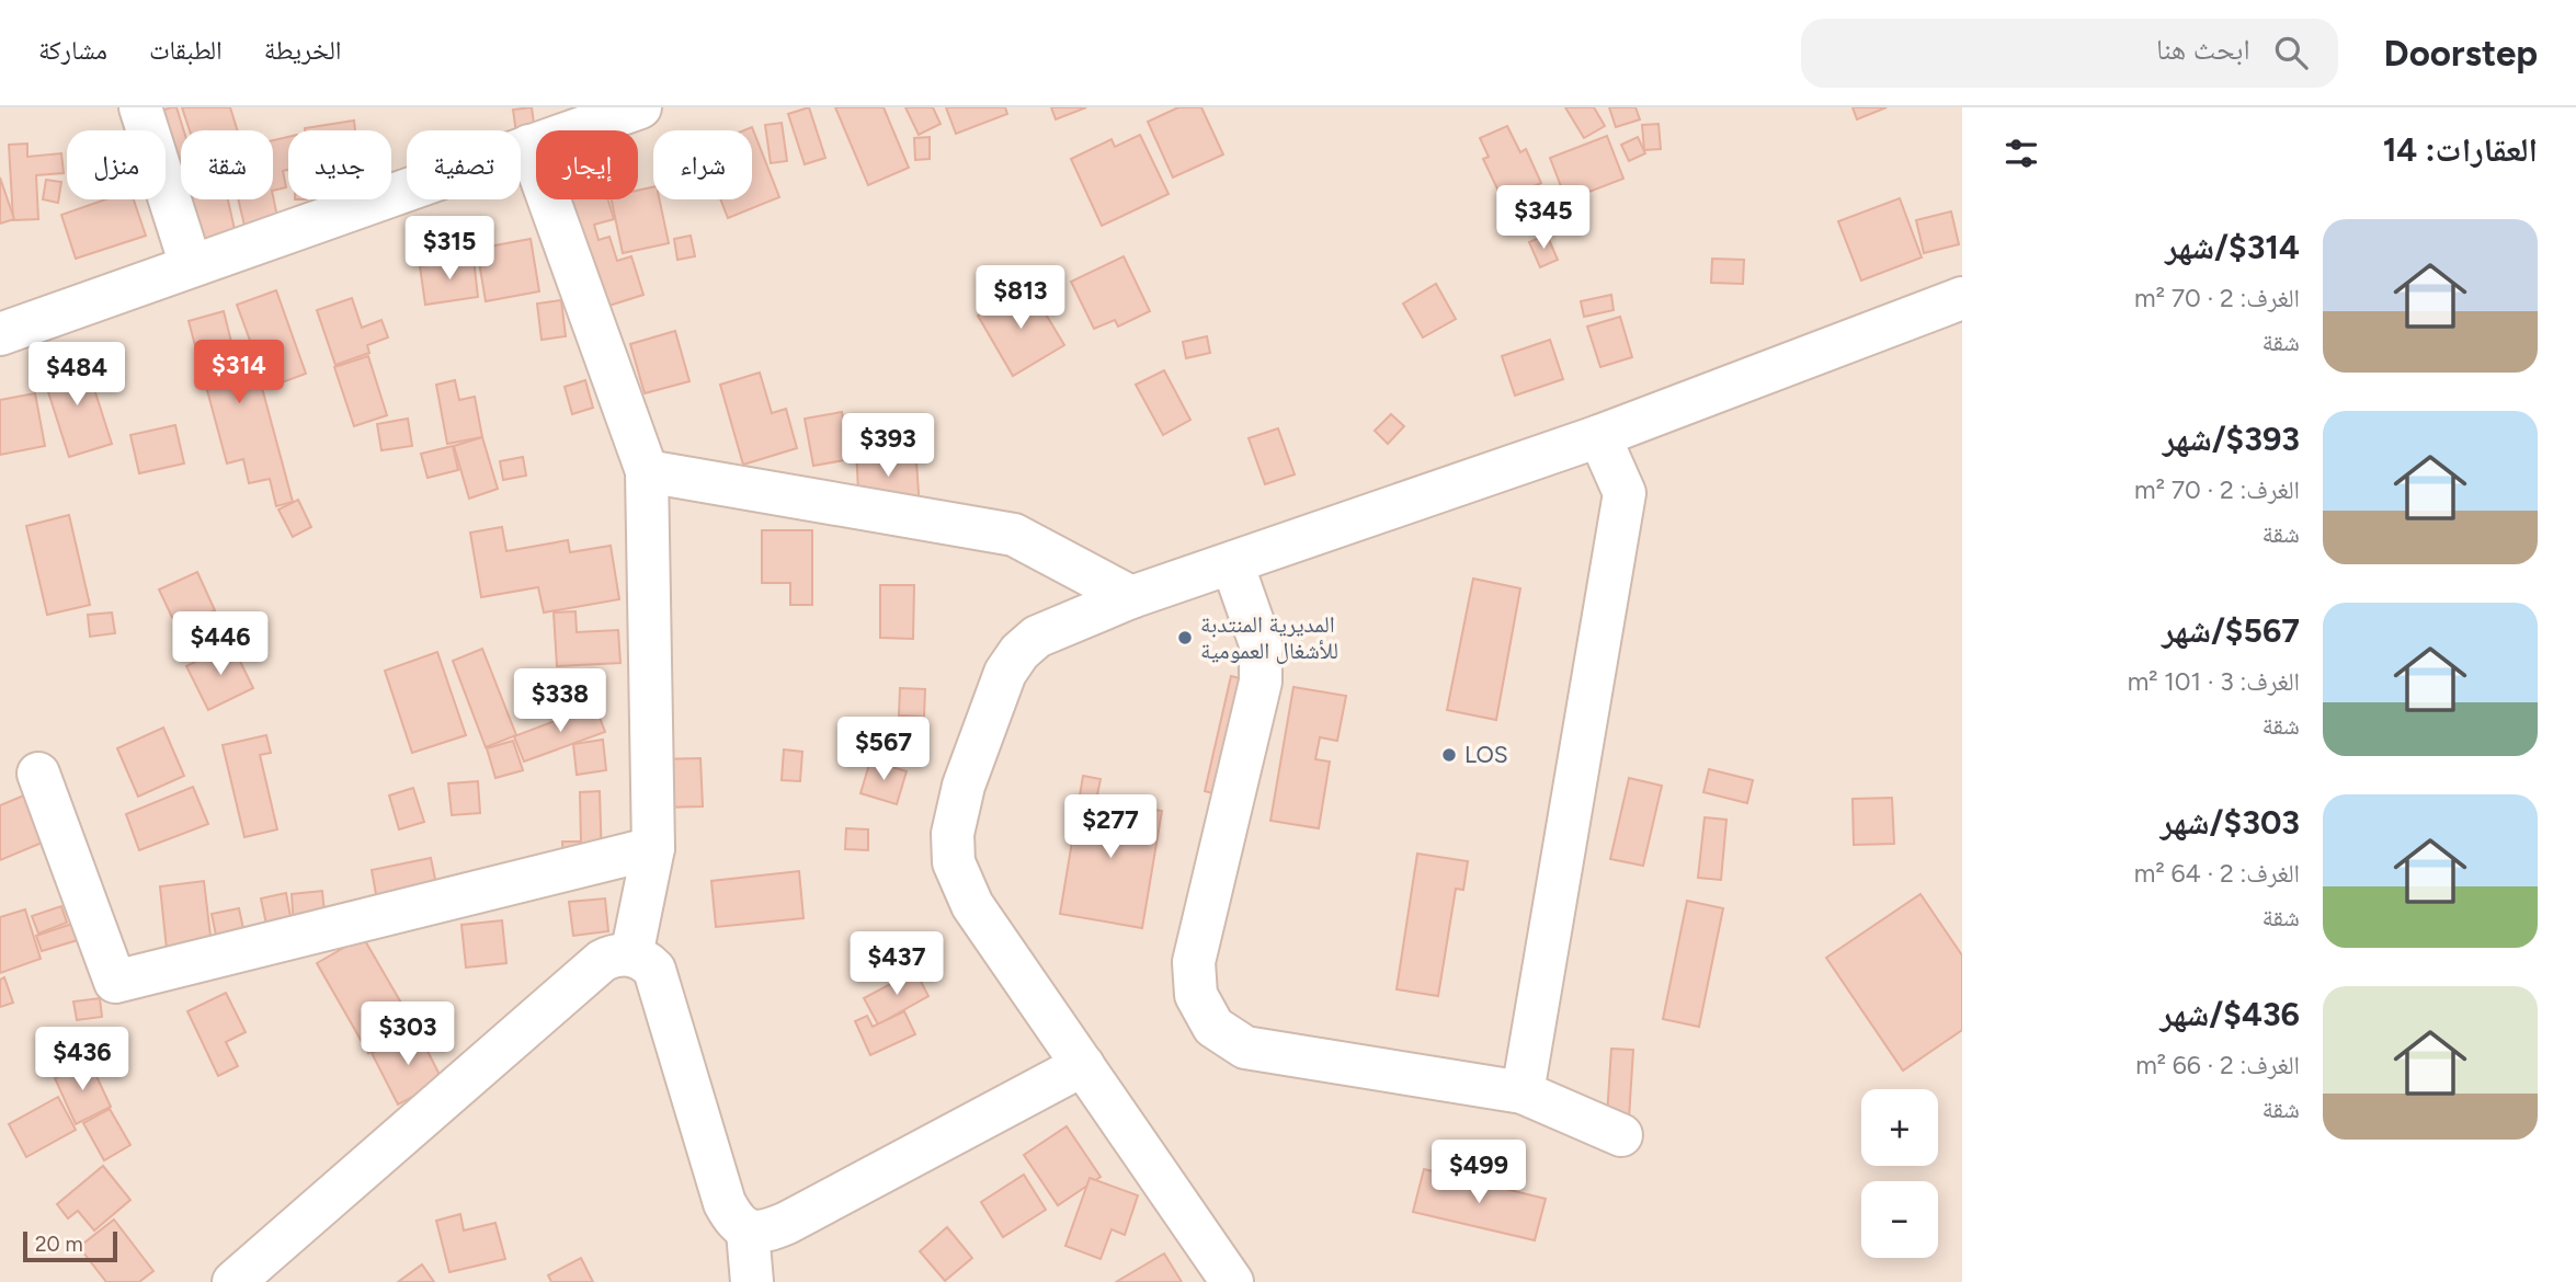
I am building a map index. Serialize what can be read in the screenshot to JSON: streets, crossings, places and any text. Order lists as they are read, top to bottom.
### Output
{
  "places": ["المديرية المنتدبة للأشغال العمومية", "LOS"],
  "scale_bar": "20 m",
  "page": {
    "header": "Doorstep",
    "search": "ابحث هنا",
    "nav": ["الخريطة", "الطبقات", "مشاركة"],
    "heading": "العقارات: 14",
    "chip": [
      "شراء",
      "إيجار",
      "تصفية",
      "جديد",
      "شقة",
      "منزل"
    ],
    "price": [
      "$345",
      "$315",
      "$813",
      "$314",
      "$484",
      "$393",
      "$446",
      "$338",
      "$567",
      "$277",
      "$437",
      "$303",
      "$436",
      "$499"
    ],
    "list": [
      {
        "name": "$314/شهر",
        "note": "الغرف: 2 · 70 m² · شقة"
      },
      {
        "name": "$393/شهر",
        "note": "الغرف: 2 · 70 m² · شقة"
      },
      {
        "name": "$567/شهر",
        "note": "الغرف: 3 · 101 m² · شقة"
      },
      {
        "name": "$303/شهر",
        "note": "الغرف: 2 · 64 m² · شقة"
      },
      {
        "name": "$436/شهر",
        "note": "الغرف: 2 · 66 m² · شقة"
      }
    ],
    "map_buttons": ["+", "−"],
    "scale": "20 m"
  }
}
